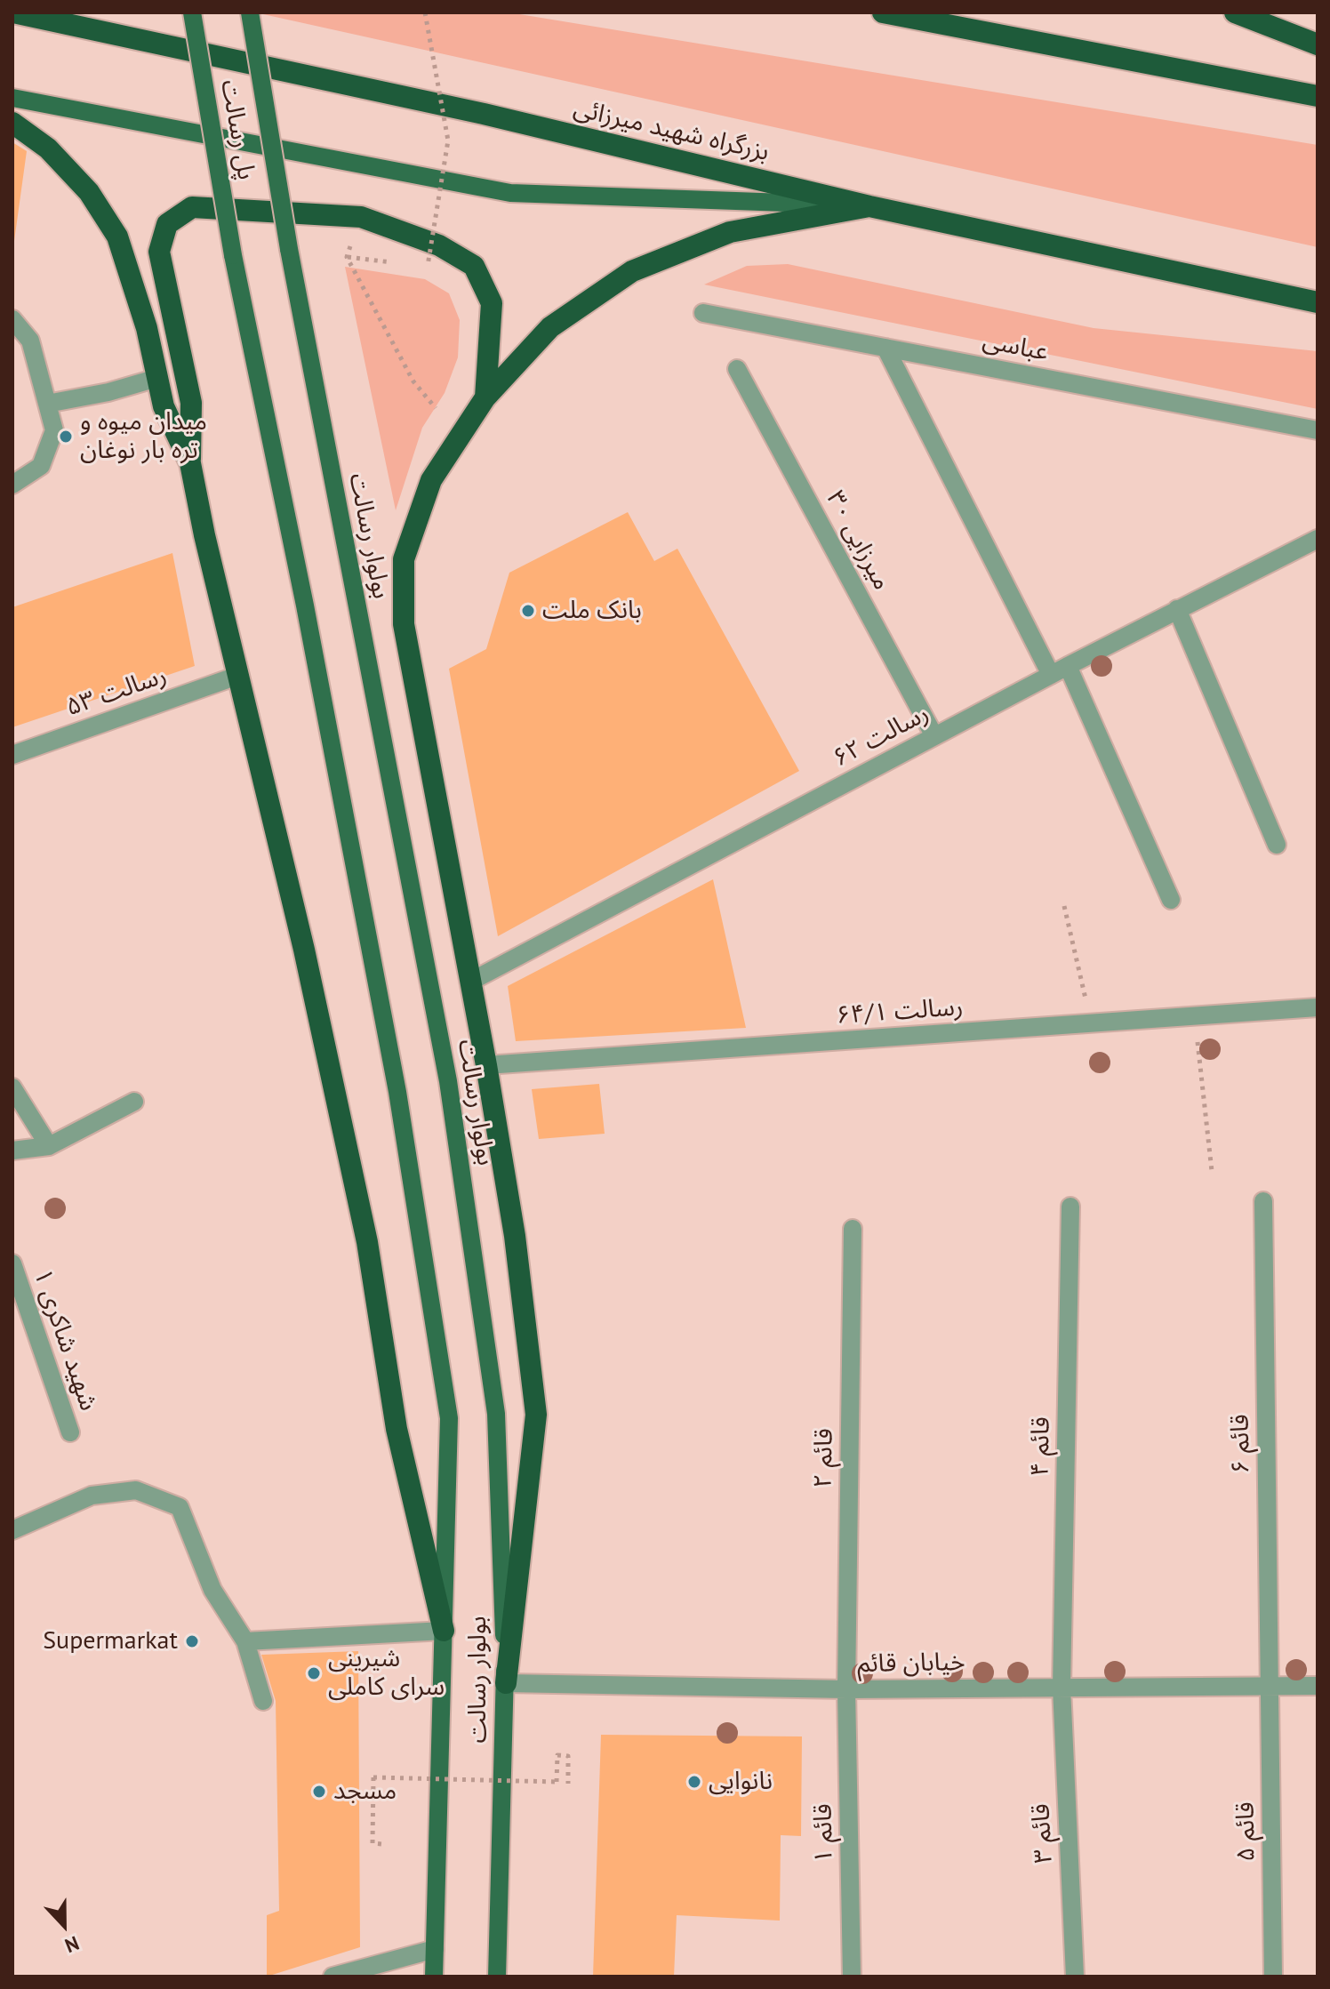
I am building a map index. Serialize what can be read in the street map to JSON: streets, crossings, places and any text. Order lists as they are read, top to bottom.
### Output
{
  "streets": {
    "highway": ["بزرگراه شهید میرزائی"],
    "main road": ["پل رسالت", "بولوار رسالت"],
    "street": [
      "عباسی",
      "میرزایی ۳۰",
      "رسالت ۵۳",
      "رسالت ۶۲",
      "رسالت ۶۴/۱",
      "شهید شاکری ۱",
      "قائم ۶",
      "قائم ۴",
      "قائم ۲",
      "خیابان قائم",
      "قائم ۵",
      "قائم ۱",
      "قائم ۳"
    ]
  },
  "crossings": [
    ["پل رسالت", "بولوار رسالت"],
    ["بولوار رسالت", "خیابان قائم"],
    ["میرزایی ۳۰", "رسالت ۶۲"],
    ["قائم ۶", "خیابان قائم"],
    ["قائم ۶", "قائم ۵"],
    ["قائم ۴", "خیابان قائم"],
    ["قائم ۴", "قائم ۳"],
    ["قائم ۲", "خیابان قائم"],
    ["قائم ۲", "قائم ۱"],
    ["خیابان قائم", "قائم ۵"],
    ["خیابان قائم", "قائم ۱"],
    ["خیابان قائم", "قائم ۳"]
  ],
  "places": [
    "میدان میوه و تره بار نوغان",
    "بانک ملت",
    "Supermarkat",
    "شیرینی سرای کاملی",
    "نانوایی",
    "مسجد"
  ],
  "north": "bottom"
}
